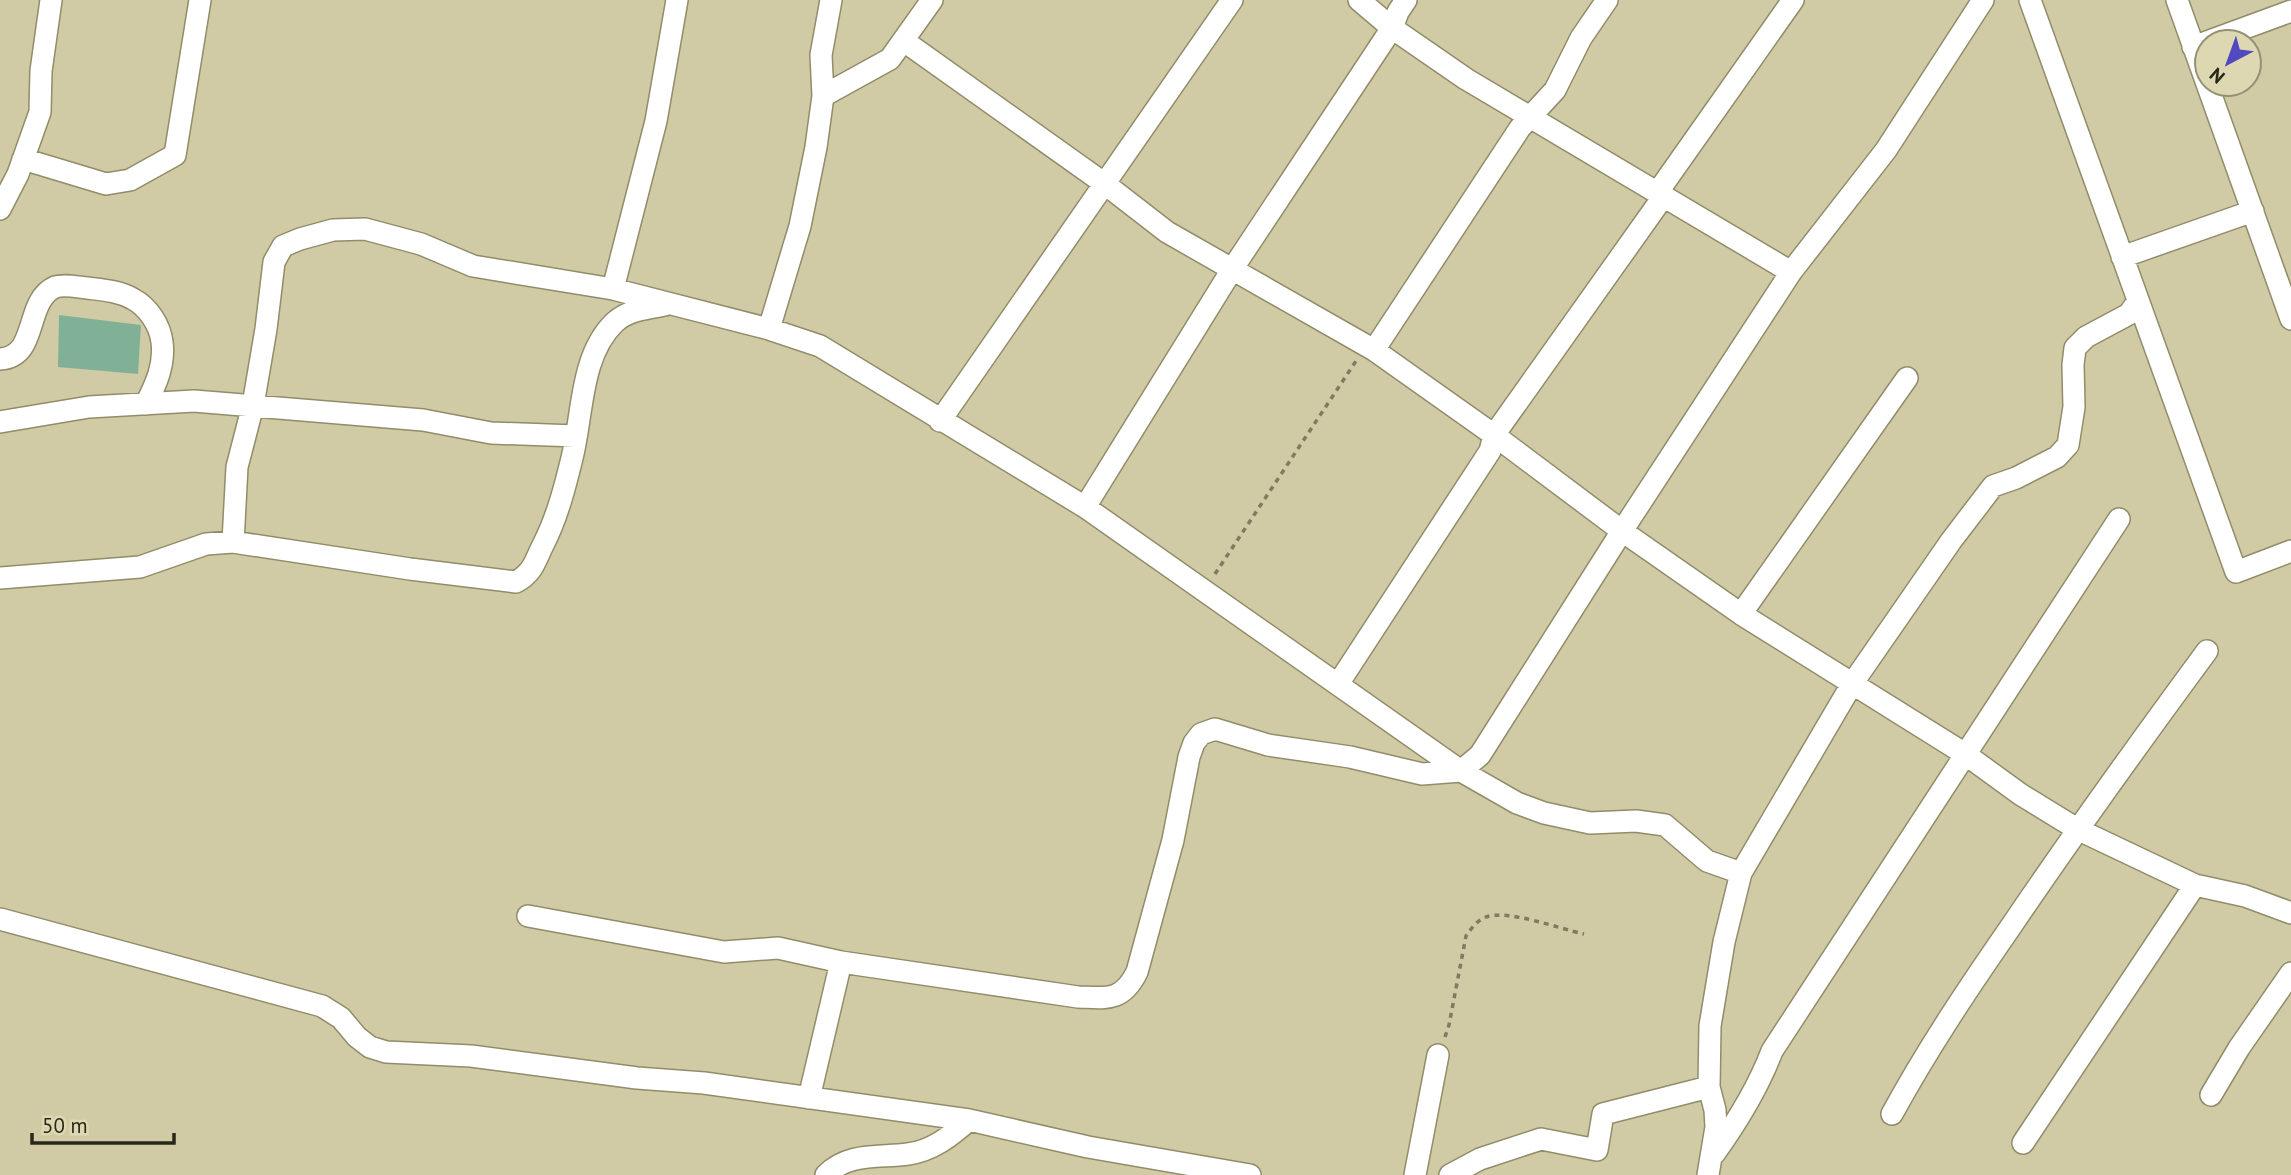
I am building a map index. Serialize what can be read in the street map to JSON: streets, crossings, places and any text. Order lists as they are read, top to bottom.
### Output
{
  "scale_bar": "50 m",
  "north": "bottom left"
}
